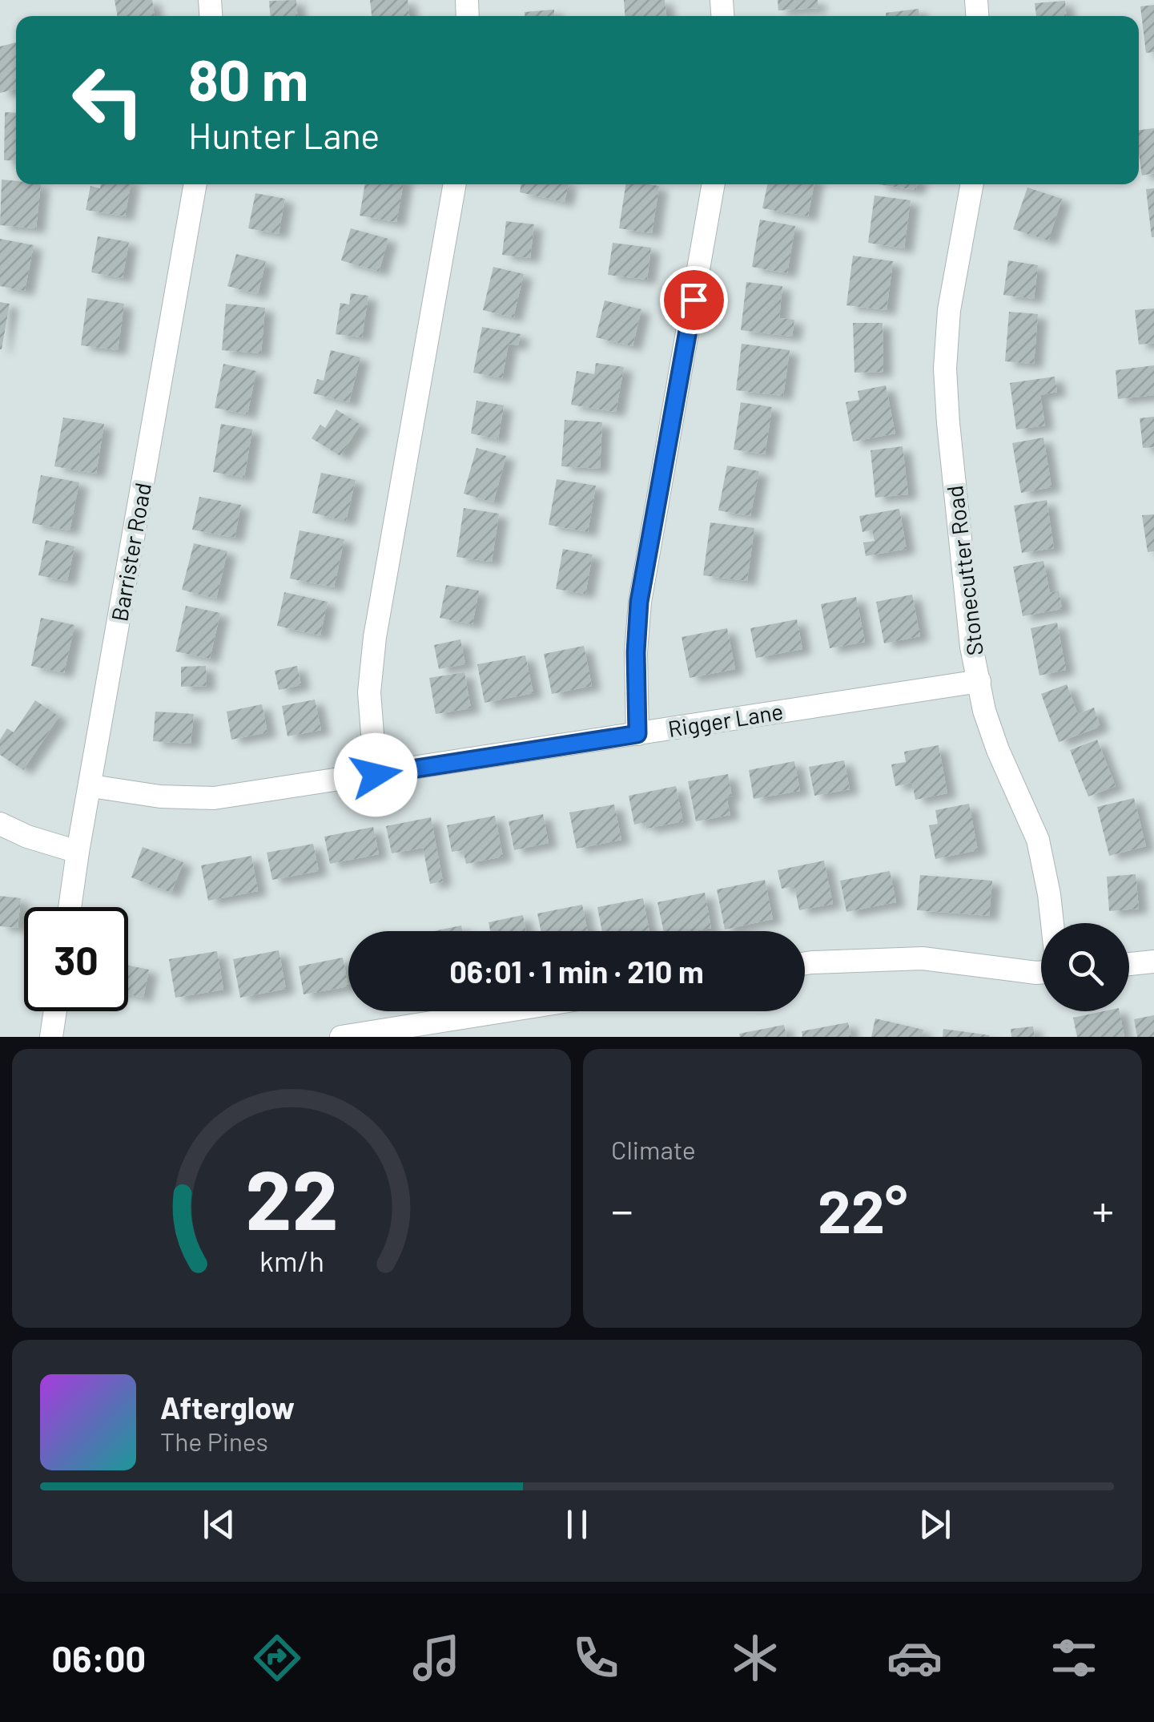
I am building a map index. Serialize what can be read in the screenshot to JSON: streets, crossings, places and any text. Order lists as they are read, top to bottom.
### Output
{
  "streets": {
    "street": ["Barrister Road", "Stonecutter Road", "Rigger Lane"]
  },
  "crossings": [
    ["Barrister Road", "Rigger Lane"],
    ["Stonecutter Road", "Rigger Lane"]
  ],
  "page": {
    "turn": ["80 m", "Hunter Lane"],
    "limit": "30",
    "trip": "06:01 · 1 min · 210 m",
    "tile": "Climate",
    "heat": ["−", "22°", "+"],
    "song": ["Afterglow", "The Pines"],
    "tabs": "06:00",
    "gauge": ["22", "km/h"]
  }
}
